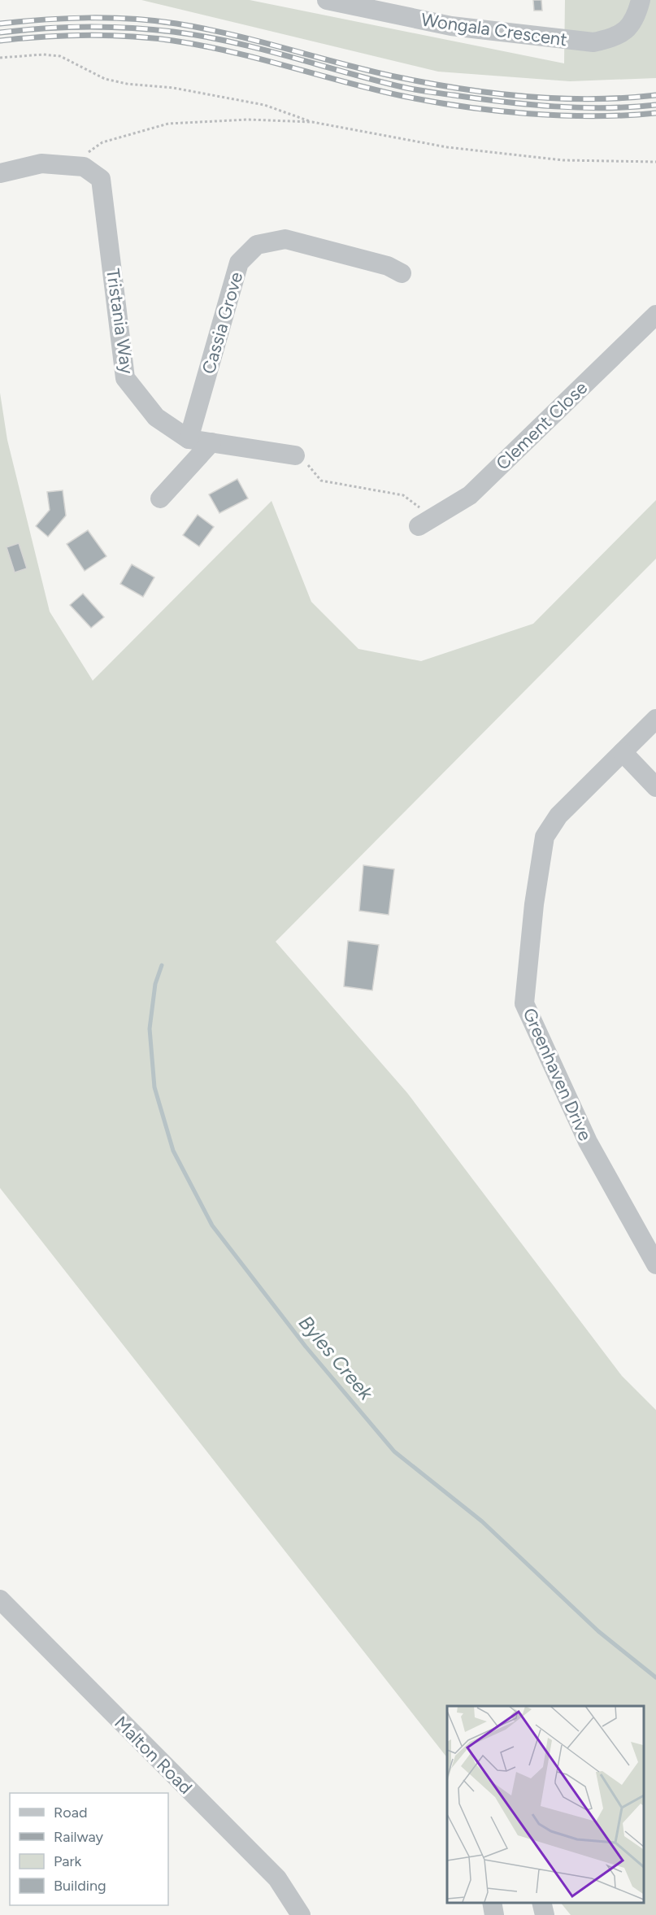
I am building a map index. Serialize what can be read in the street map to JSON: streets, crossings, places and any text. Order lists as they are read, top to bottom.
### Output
{
  "streets": {
    "street": [
      "Wongala Crescent",
      "Tristania Way",
      "Cassia Grove",
      "Clement Close",
      "Greenhaven Drive",
      "Malton Road"
    ]
  },
  "crossings": [
    ["Tristania Way", "Cassia Grove"]
  ],
  "water": ["Byles Creek"],
  "legend": [
    "Road",
    "Railway",
    "Park",
    "Building"
  ]
}
